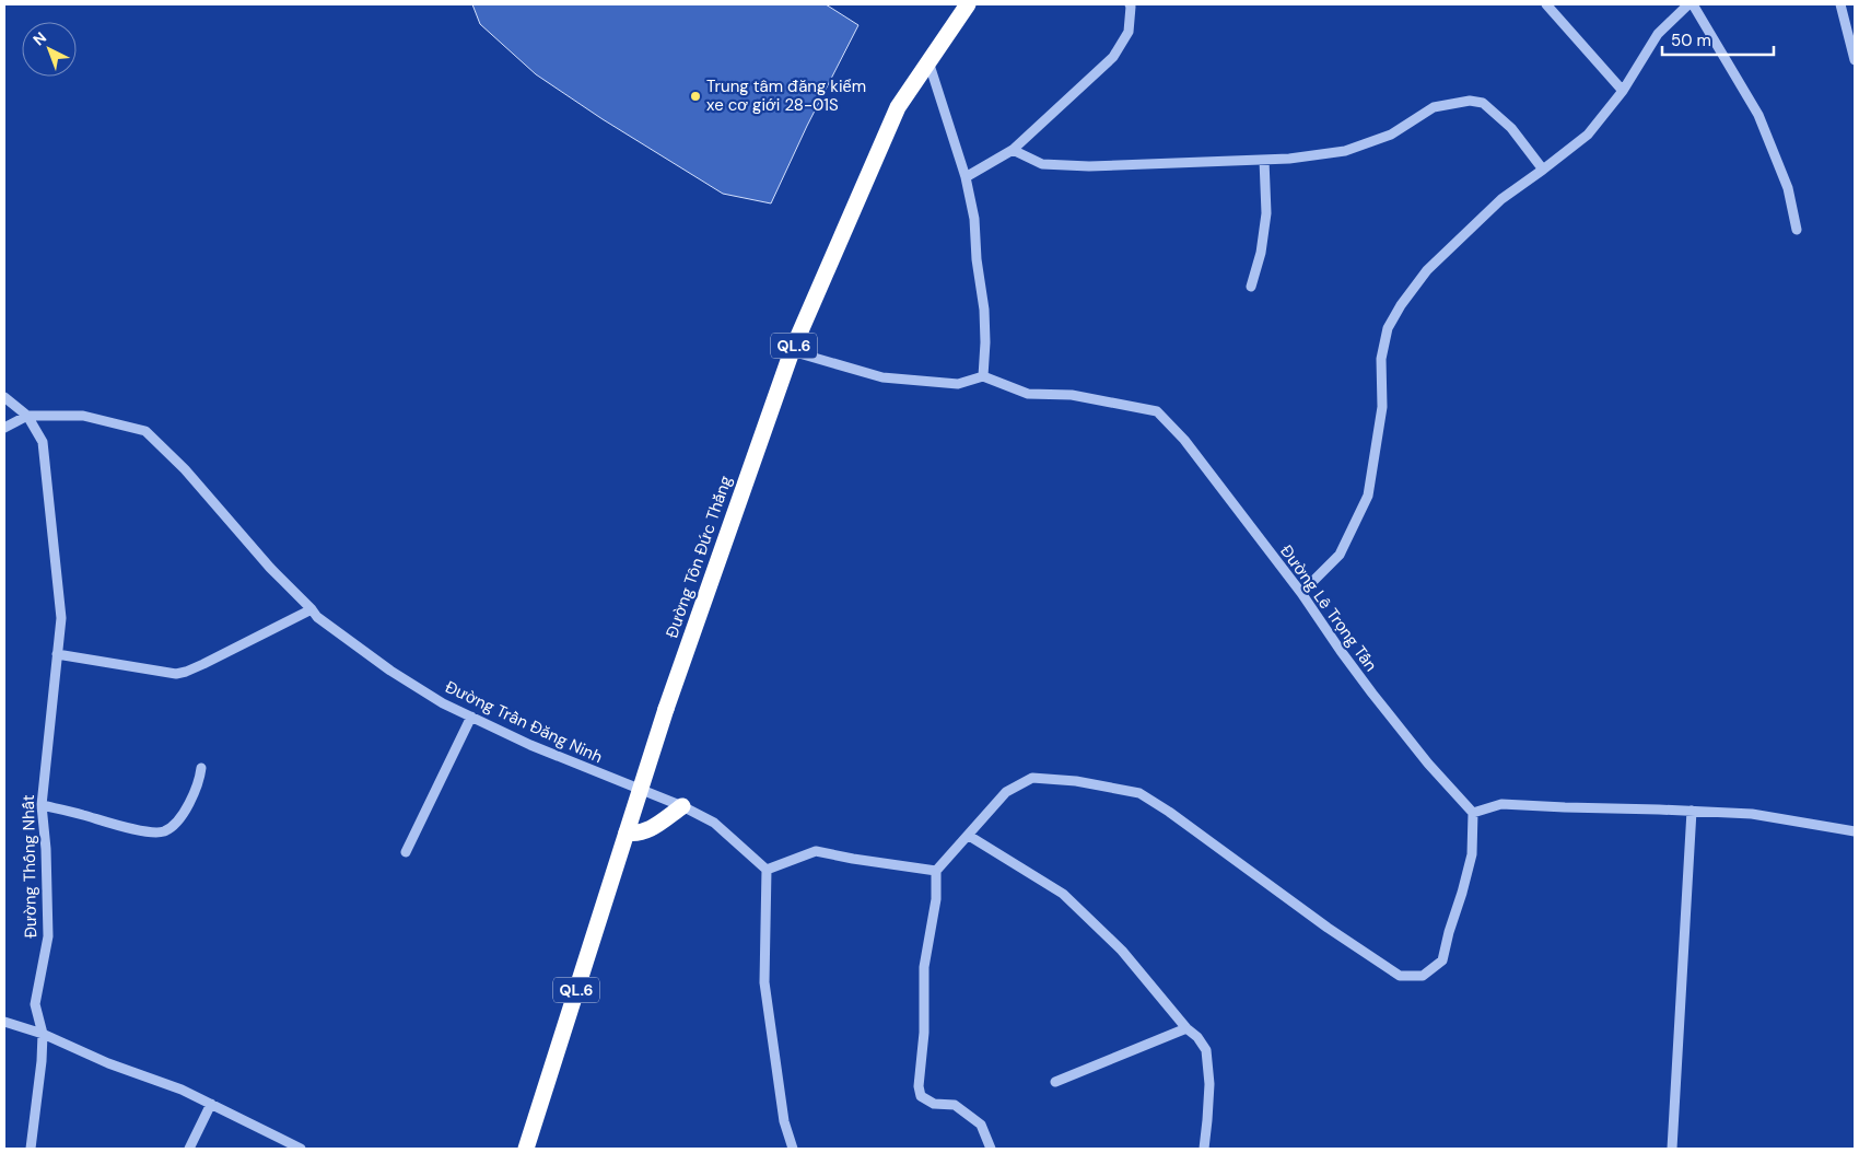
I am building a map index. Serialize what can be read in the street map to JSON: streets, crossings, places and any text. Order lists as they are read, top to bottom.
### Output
{
  "streets": {
    "highway": ["QL.6", "Đường Tôn Đức Thắng"],
    "street": ["Đường Lê Trọng Tấn", "Đường Trần Đăng Ninh", "Đường Thống Nhất"]
  },
  "crossings": [
    ["Đường Trần Đăng Ninh", "Đường Thống Nhất"]
  ],
  "places": ["Trung tâm đăng kiểm xe cơ giới 28-01S"],
  "scale_bar": "50 m",
  "north": "top left"
}
